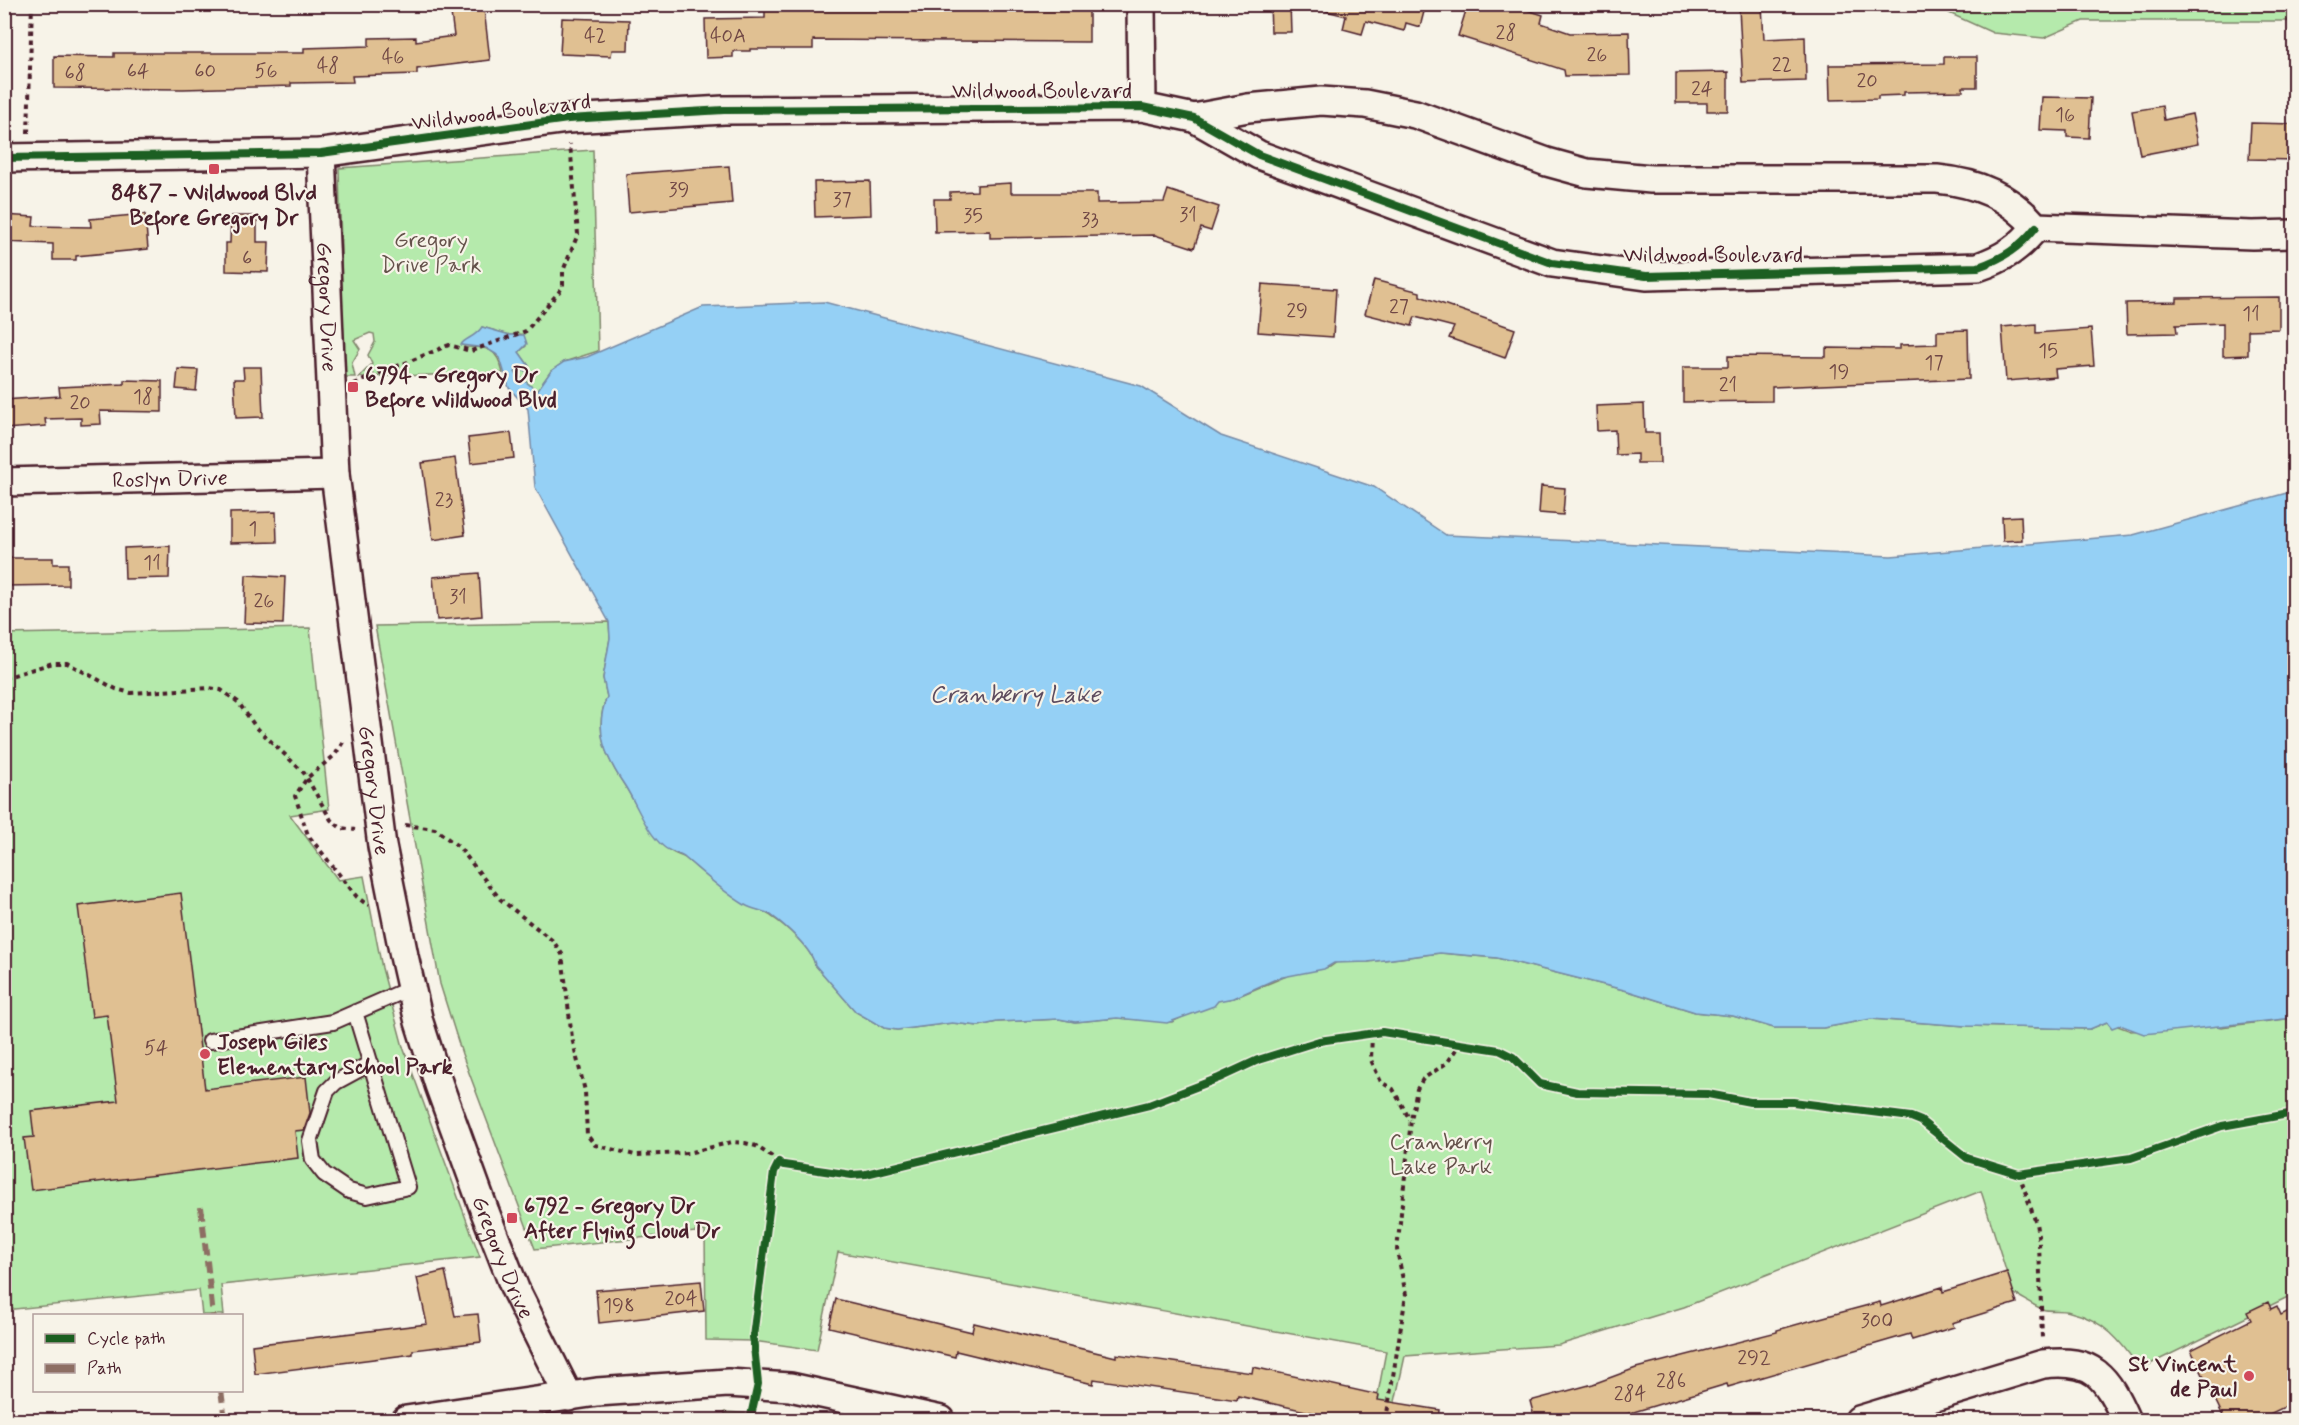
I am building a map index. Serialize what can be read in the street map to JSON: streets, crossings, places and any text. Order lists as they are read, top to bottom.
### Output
{
  "streets": {
    "street": ["Wildwood Boulevard", "Gregory Drive", "Roslyn Drive"]
  },
  "crossings": [
    ["Wildwood Boulevard", "Gregory Drive"],
    ["Gregory Drive", "Roslyn Drive"]
  ],
  "water": ["Cranberry Lake"],
  "parks": ["Gregory Drive Park", "Cranberry Lake Park"],
  "places": {
    "transit": ["8487 - Wildwood Blvd Before Gregory Dr", "6794 - Gregory Dr Before Wildwood Blvd", "6792 - Gregory Dr After Flying Cloud Dr"],
    "other": ["Joseph Giles Elementary School Park", "St Vincent de Paul"]
  },
  "house_numbers": [
    "28",
    "42",
    "40A",
    "26",
    "46",
    "22",
    "48",
    "64",
    "60",
    "56",
    "68",
    "20",
    "24",
    "16",
    "39",
    "37",
    "31",
    "35",
    "33",
    "6",
    "27",
    "29",
    "11",
    "15",
    "17",
    "19",
    "21",
    "18",
    "20",
    "23",
    "1",
    "11",
    "31",
    "26",
    "54",
    "204",
    "198",
    "300",
    "292",
    "286",
    "284"
  ],
  "legend": ["Cycle path", "Path"]
}
